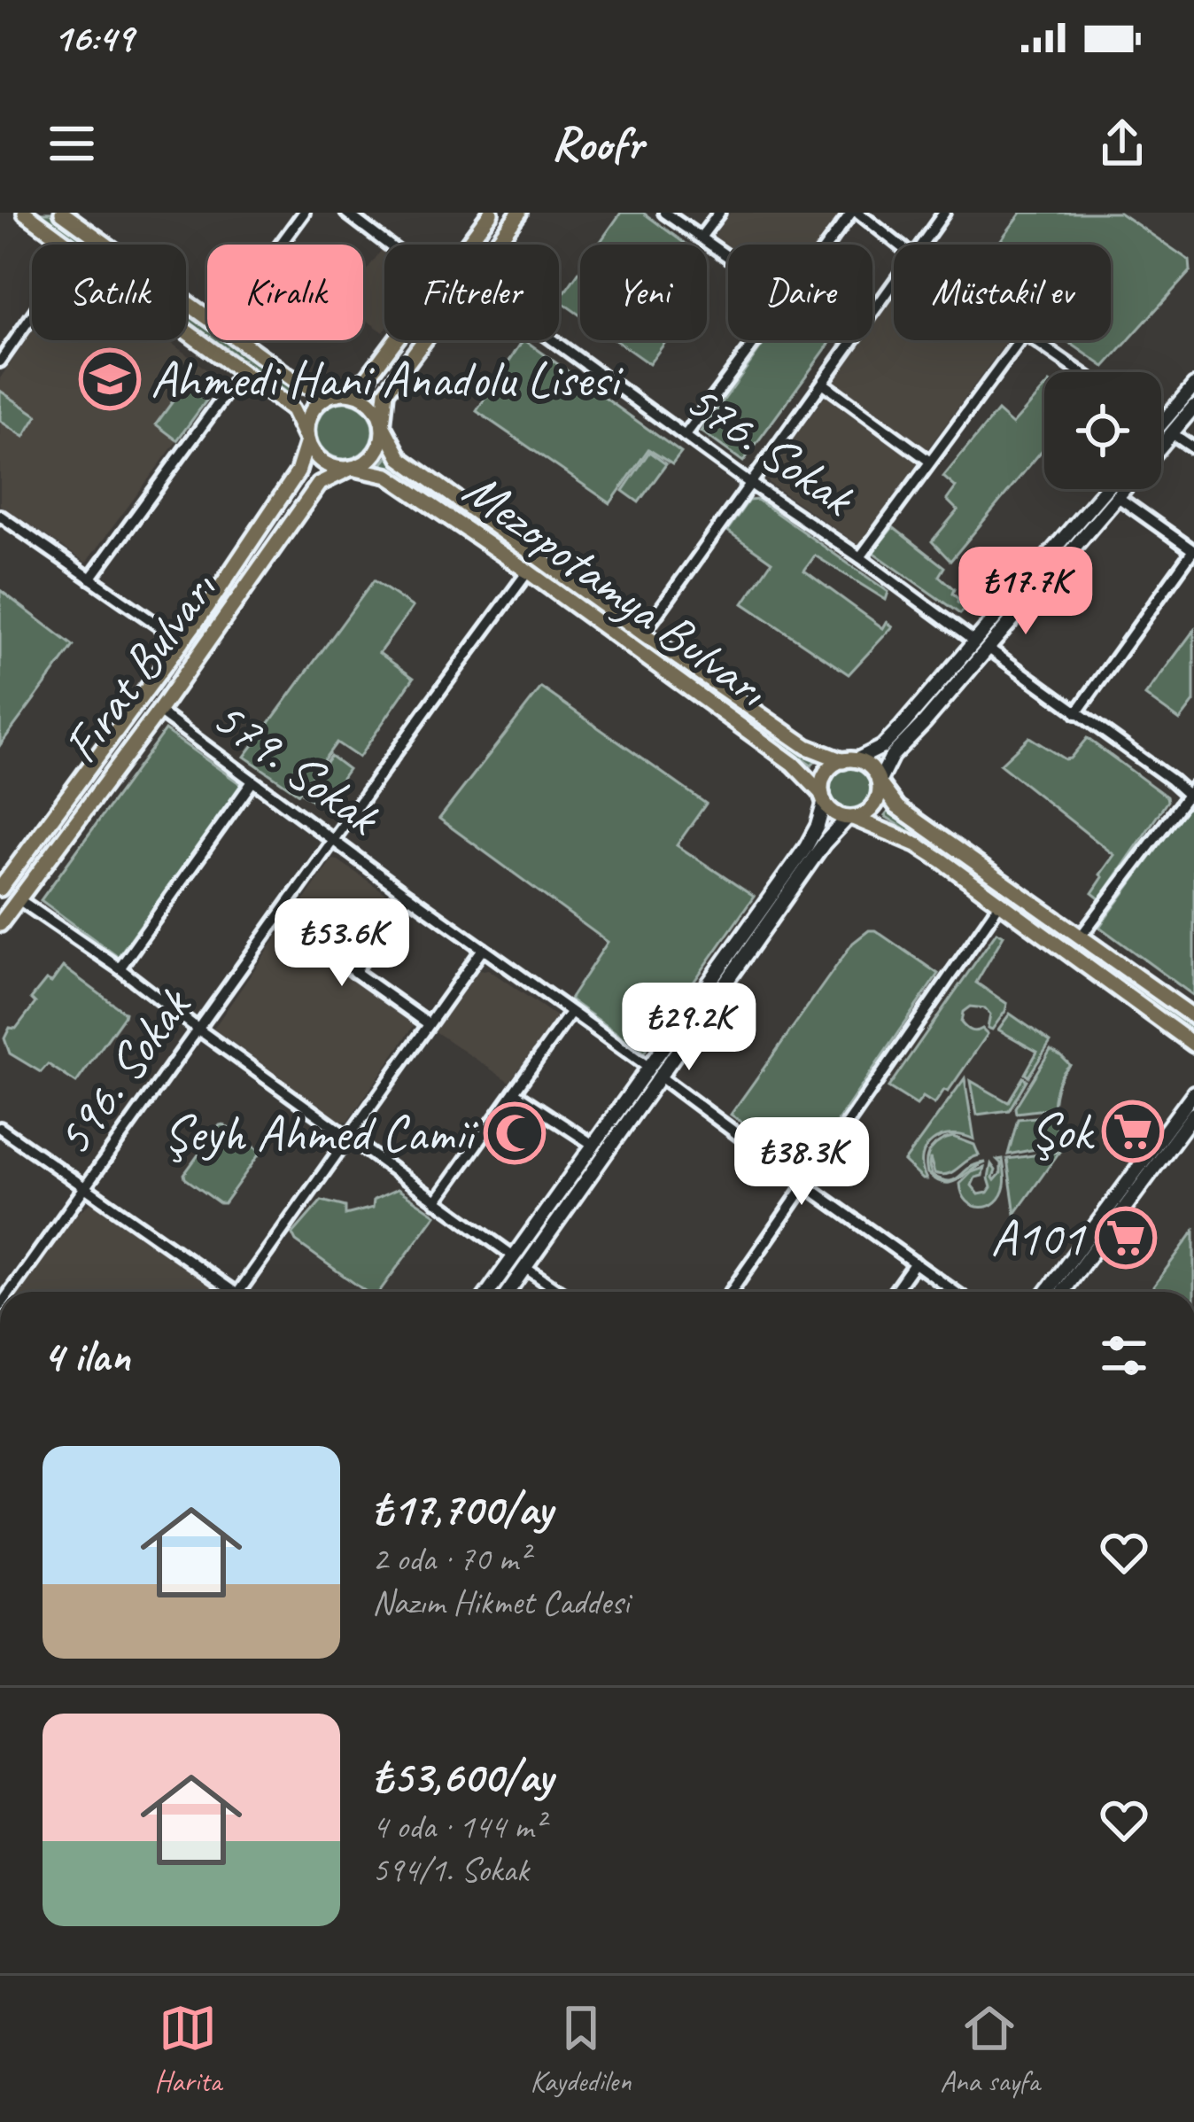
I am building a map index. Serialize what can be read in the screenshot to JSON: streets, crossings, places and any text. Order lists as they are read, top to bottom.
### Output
{
  "streets": {
    "main road": ["Mezopotamya Bulvarı", "Fırat Bulvarı"],
    "street": ["576. Sokak", "579. Sokak", "596. Sokak"]
  },
  "crossings": [
    ["Mezopotamya Bulvarı", "Fırat Bulvarı"],
    ["Mezopotamya Bulvarı", "596. Sokak"],
    ["Fırat Bulvarı", "579. Sokak"],
    ["579. Sokak", "596. Sokak"]
  ],
  "places": {
    "school or university": ["Ahmedi Hani Anadolu Lisesi"],
    "supermarket": ["Şok", "A101"],
    "mosque": ["Şeyh Ahmed Camii"]
  },
  "page": {
    "status": "16:49",
    "header": "Roofr",
    "chip": [
      "Satılık",
      "Kiralık",
      "Filtreler",
      "Yeni",
      "Daire",
      "Müstakil ev"
    ],
    "price": [
      "₺17.7K",
      "₺53.6K",
      "₺29.2K",
      "₺38.3K"
    ],
    "heading": "4 ilan",
    "list": [
      {
        "name": "₺17,700/ay",
        "note": "2 oda · 70 m² · Nazım Hikmet Caddesi"
      },
      {
        "name": "₺53,600/ay",
        "note": "4 oda · 144 m² · 594/1. Sokak"
      }
    ],
    "tabs": ["Harita", "Kaydedilen", "Ana sayfa"]
  }
}
